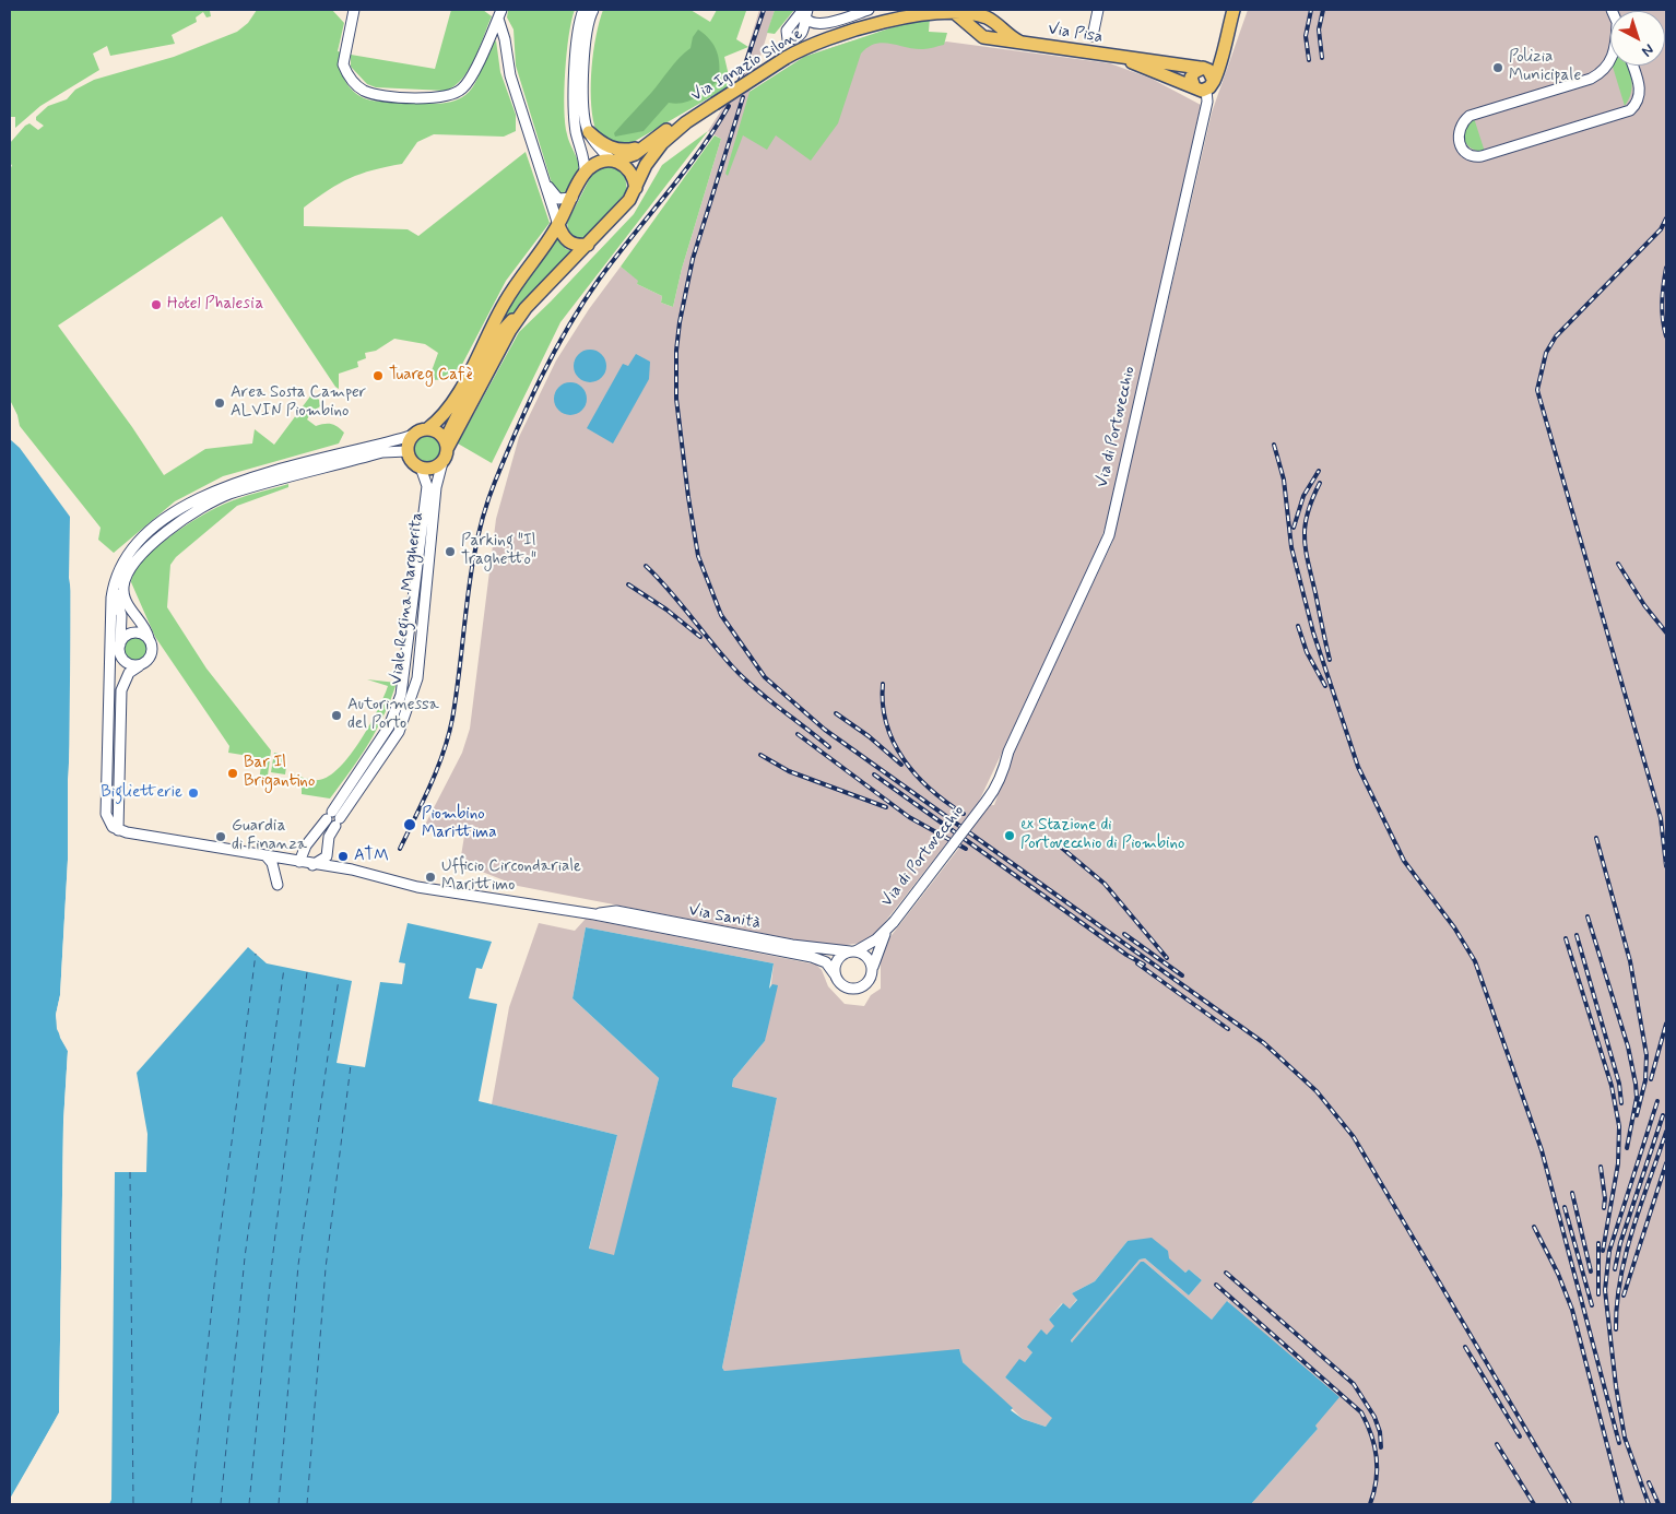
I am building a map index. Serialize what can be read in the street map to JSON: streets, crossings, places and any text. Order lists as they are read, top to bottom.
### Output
{
  "streets": {
    "main road": ["Via Pisa", "Via Ignazio Silone", "Via di Portovecchio"],
    "street": ["Viale Regina Margherita", "Via Sanità"]
  },
  "crossings": [
    ["Via Pisa", "Via Ignazio Silone"],
    ["Via Pisa", "Via di Portovecchio"],
    ["Via di Portovecchio", "Via Sanità"]
  ],
  "places": [
    "Polizia Municipale",
    "Hotel Phalesia",
    "Tuareg Cafè",
    "Area Sosta Camper ALVIN Piombino",
    "Parking \"Il Traghetto\"",
    "Autorimessa del Porto",
    "Bar Il Brigantino",
    "Biglietterie",
    "Piombino Marittima",
    "ex Stazione di Portovecchio di Piombino",
    "Guardia di Finanza",
    "ATM",
    "Ufficio Circondariale Marittimo"
  ],
  "north": "bottom right"
}
